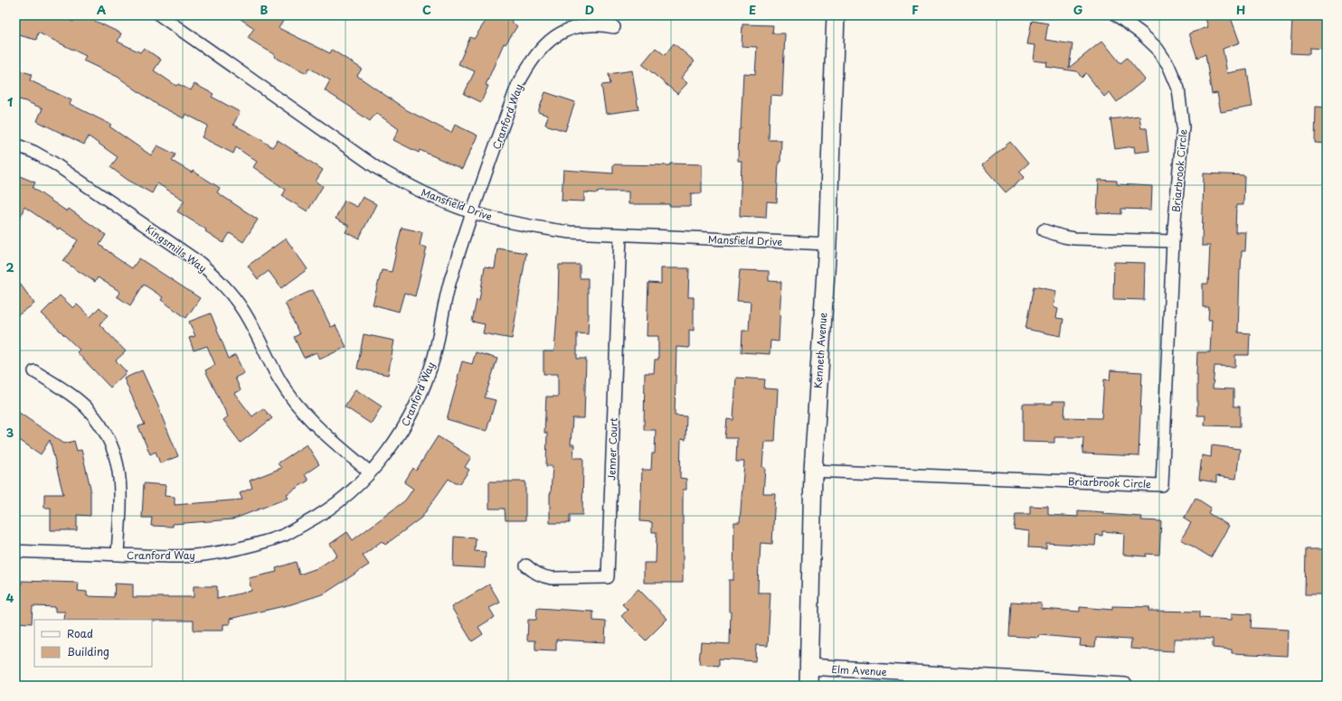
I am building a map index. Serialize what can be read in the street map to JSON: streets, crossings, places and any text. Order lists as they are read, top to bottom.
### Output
{
  "streets": {
    "main road": ["Kenneth Avenue"],
    "street": [
      "Cranford Way",
      "Briarbrook Circle",
      "Mansfield Drive",
      "Kingsmills Way",
      "Jenner Court",
      "Elm Avenue"
    ]
  },
  "crossings": [
    ["Cranford Way", "Mansfield Drive"],
    ["Cranford Way", "Kingsmills Way"],
    ["Briarbrook Circle", "Kenneth Avenue"],
    ["Mansfield Drive", "Kenneth Avenue"],
    ["Mansfield Drive", "Jenner Court"],
    ["Kenneth Avenue", "Elm Avenue"]
  ],
  "legend": ["Road", "Building"],
  "grid": {
    "columns": [
      "A",
      "B",
      "C",
      "D",
      "E",
      "F",
      "G",
      "H"
    ],
    "rows": [
      "1",
      "2",
      "3",
      "4"
    ]
  }
}
